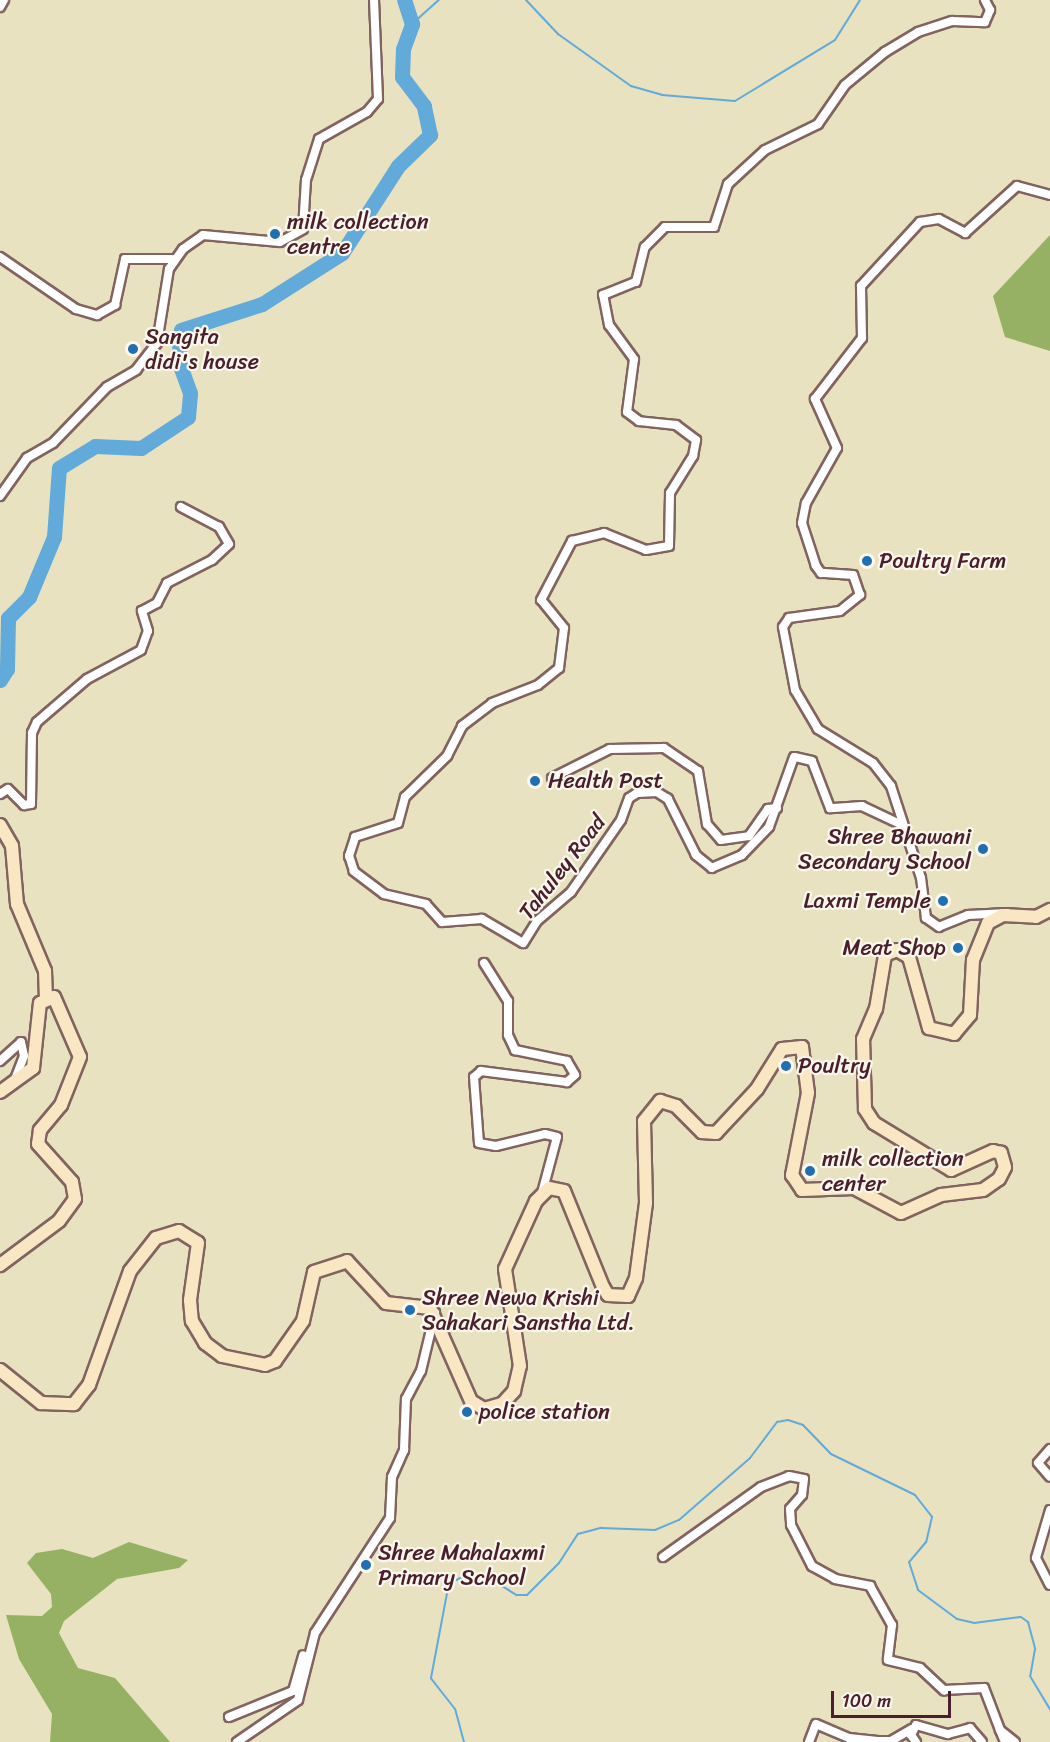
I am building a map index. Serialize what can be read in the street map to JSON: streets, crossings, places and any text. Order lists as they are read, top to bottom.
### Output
{
  "streets": {
    "street": ["Tahuley Road"]
  },
  "places": [
    "milk collection centre",
    "Sangita didi's house",
    "Poultry Farm",
    "Health Post",
    "Shree Bhawani Secondary School",
    "Laxmi Temple",
    "Meat Shop",
    "Poultry",
    "milk collection center",
    "Shree Newa Krishi Sahakari Sanstha Ltd.",
    "police station",
    "Shree Mahalaxmi Primary School"
  ],
  "scale_bar": "100 m"
}
